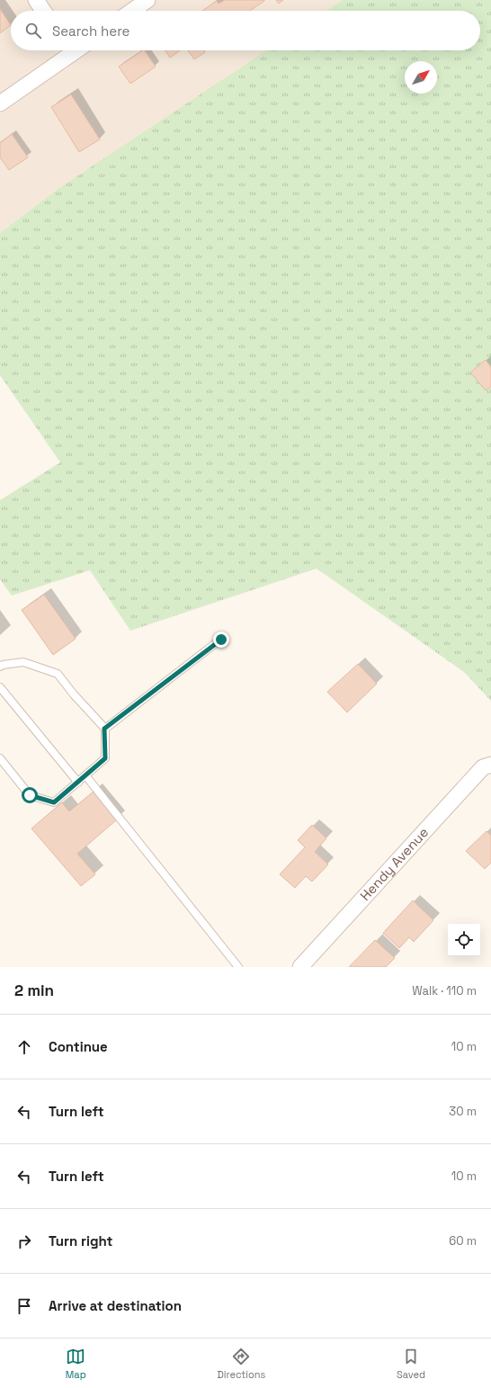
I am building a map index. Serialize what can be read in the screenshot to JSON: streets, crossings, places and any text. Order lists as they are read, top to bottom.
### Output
{
  "streets": {
    "street": ["Hendy Avenue"]
  },
  "north": "top right",
  "page": {
    "search": "Search here",
    "heading": ["2 min", "Walk · 110 m"],
    "list": [
      ["Continue", "10 m"],
      ["Turn left", "30 m"],
      ["Turn left", "10 m"],
      ["Turn right", "60 m"],
      "Arrive at destination"
    ],
    "nav": ["Map", "Directions", "Saved"]
  }
}
